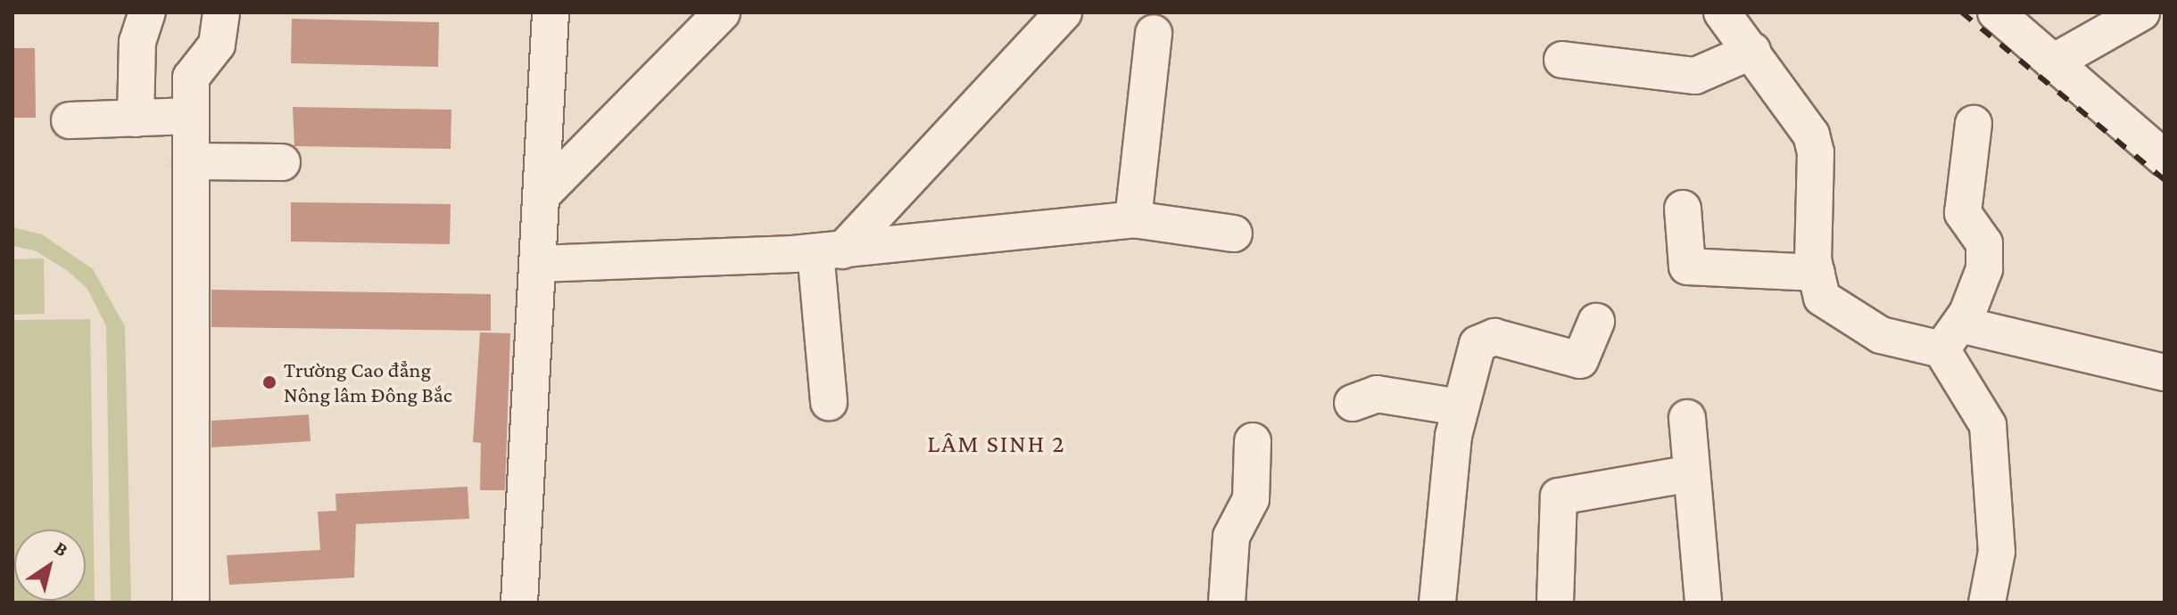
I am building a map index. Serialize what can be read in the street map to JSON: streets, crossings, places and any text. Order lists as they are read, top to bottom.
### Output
{
  "districts": ["LÂM SINH 2"],
  "places": ["Trường Cao đẳng Nông lâm Đông Bắc"],
  "north": "top right"
}
